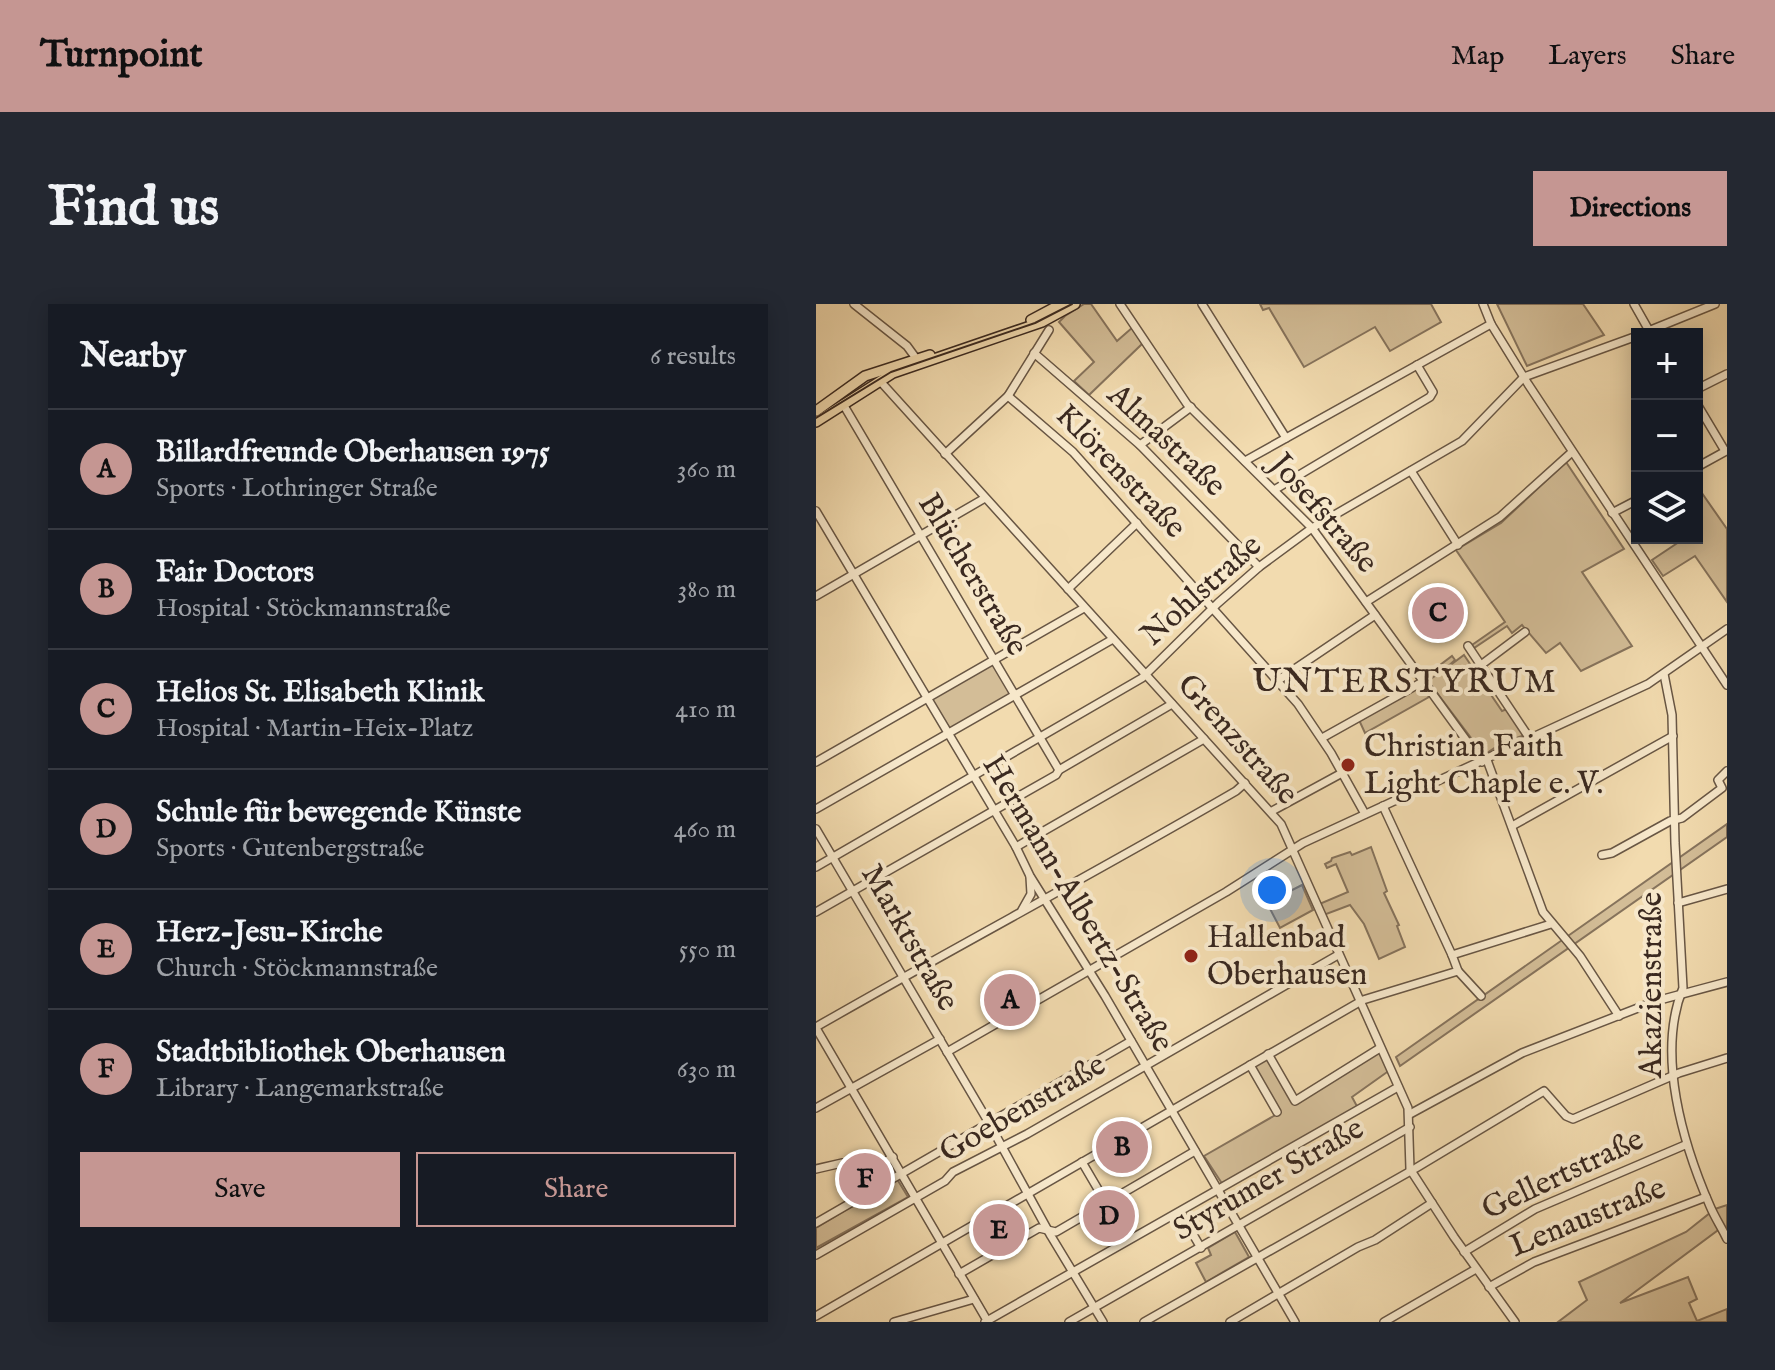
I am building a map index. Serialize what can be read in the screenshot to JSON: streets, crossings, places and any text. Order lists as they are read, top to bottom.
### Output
{
  "streets": {
    "street": [
      "Almastraße",
      "Klörenstraße",
      "Josefstraße",
      "Blücherstraße",
      "Nohlstraße",
      "Grenzstraße",
      "Hermann-Albertz-Straße",
      "Marktstraße",
      "Akazienstraße",
      "Goebenstraße",
      "Gellertstraße",
      "Styrumer Straße",
      "Lenaustraße"
    ]
  },
  "crossings": [
    ["Almastraße", "Nohlstraße"],
    ["Klörenstraße", "Nohlstraße"],
    ["Josefstraße", "Nohlstraße"],
    ["Blücherstraße", "Nohlstraße"],
    ["Nohlstraße", "Grenzstraße"],
    ["Nohlstraße", "Hermann-Albertz-Straße"],
    ["Nohlstraße", "Marktstraße"],
    ["Grenzstraße", "Goebenstraße"],
    ["Grenzstraße", "Styrumer Straße"],
    ["Hermann-Albertz-Straße", "Goebenstraße"],
    ["Hermann-Albertz-Straße", "Styrumer Straße"],
    ["Marktstraße", "Goebenstraße"],
    ["Marktstraße", "Styrumer Straße"],
    ["Akazienstraße", "Gellertstraße"],
    ["Akazienstraße", "Lenaustraße"]
  ],
  "districts": ["UNTERSTYRUM"],
  "places": ["Christian Faith Light Chaple e. V.", "Hallenbad Oberhausen"],
  "page": {
    "header": "Turnpoint",
    "nav": ["Map", "Layers", "Share"],
    "buttons": [
      "Directions",
      ["Save", "Share"]
    ],
    "title": "Find us",
    "heading": ["Nearby", "6 results"],
    "map_buttons": ["+", "−"],
    "list": [
      {
        "mark": "A",
        "name": "Billardfreunde Oberhausen 1975",
        "note": "Sports · Lothringer Straße",
        "value": "360 m"
      },
      {
        "mark": "B",
        "name": "Fair Doctors",
        "note": "Hospital · Stöckmannstraße",
        "value": "380 m"
      },
      {
        "mark": "C",
        "name": "Helios St. Elisabeth Klinik",
        "note": "Hospital · Martin-Heix-Platz",
        "value": "410 m"
      },
      {
        "mark": "D",
        "name": "Schule für bewegende Künste",
        "note": "Sports · Gutenbergstraße",
        "value": "460 m"
      },
      {
        "mark": "E",
        "name": "Herz-Jesu-Kirche",
        "note": "Church · Stöckmannstraße",
        "value": "550 m"
      },
      {
        "mark": "F",
        "name": "Stadtbibliothek Oberhausen",
        "note": "Library · Langemarkstraße",
        "value": "630 m"
      }
    ],
    "pins": [
      "C",
      "A",
      "B",
      "F",
      "D",
      "E"
    ]
  }
}
